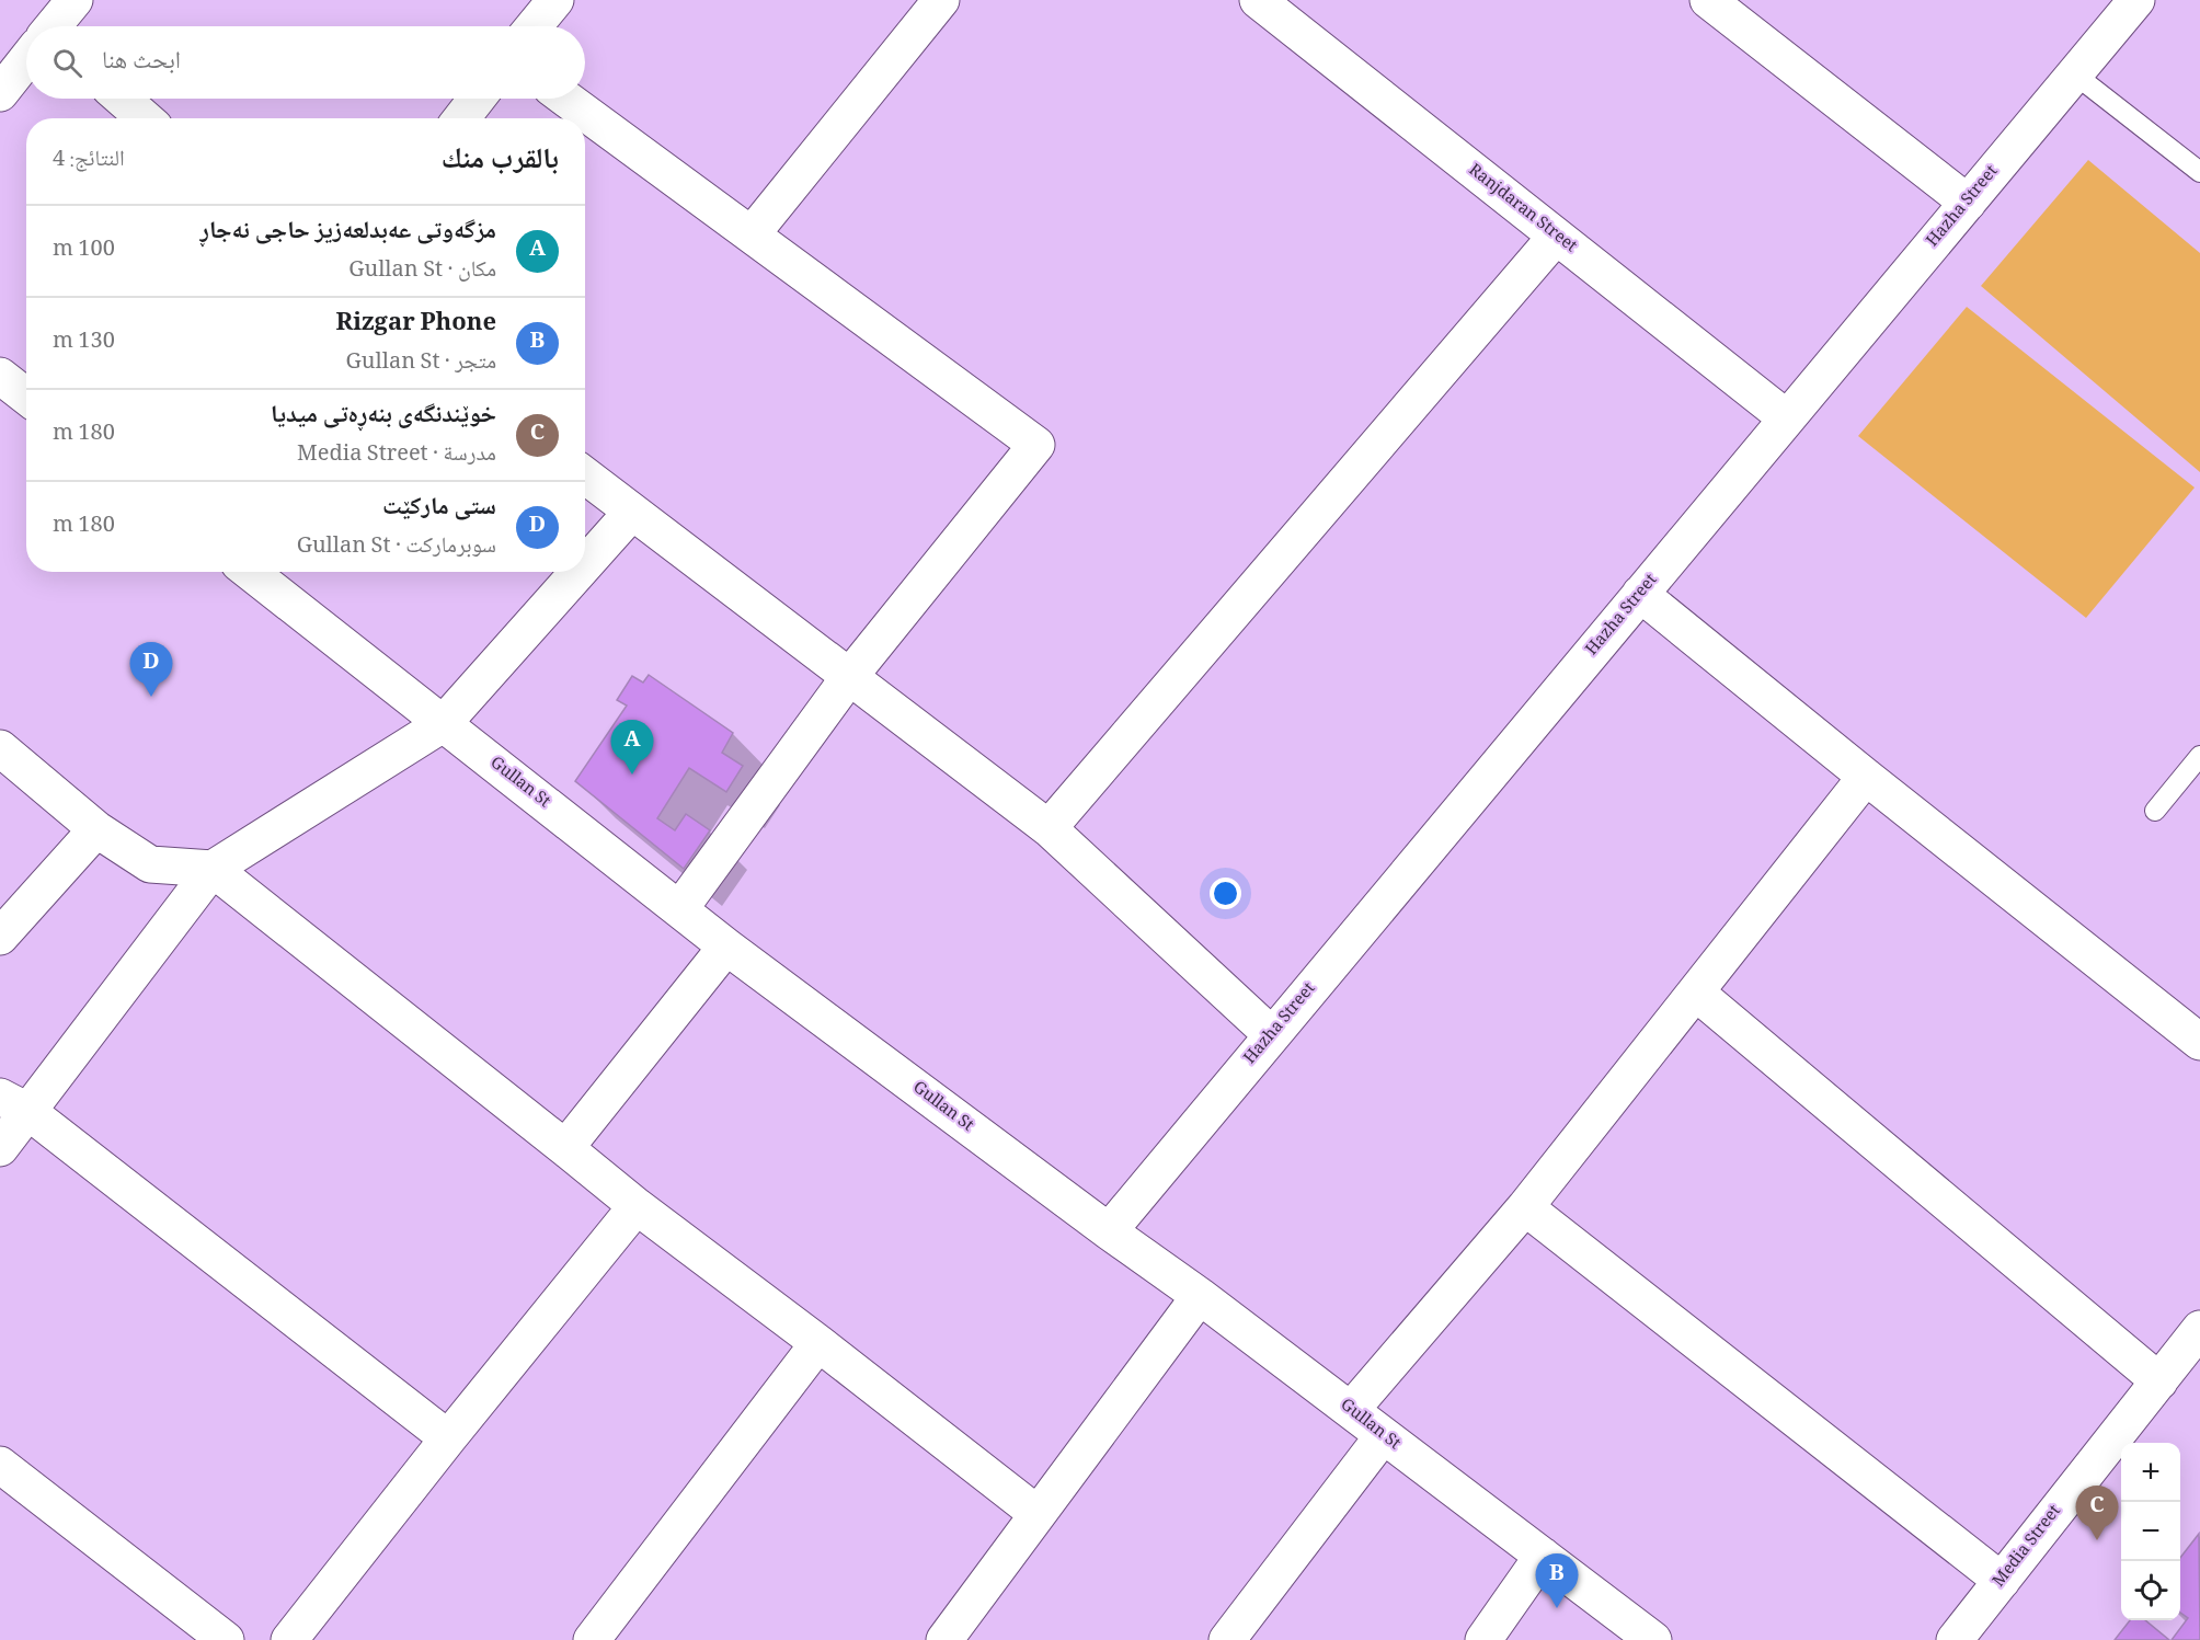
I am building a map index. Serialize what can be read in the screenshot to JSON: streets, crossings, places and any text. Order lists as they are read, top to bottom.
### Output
{
  "streets": {
    "street": [
      "Hazha Street",
      "Ranjdaran Street",
      "Gullan St",
      "Media Street"
    ]
  },
  "crossings": [
    ["Hazha Street", "Ranjdaran Street"],
    ["Hazha Street", "Gullan St"]
  ],
  "page": {
    "search": "ابحث هنا",
    "heading": ["بالقرب منك", "النتائج: 4"],
    "list": [
      {
        "mark": "A",
        "name": "مزگەوتی عەبدلعەزیز حاجی نەجاڕ",
        "note": "مكان · Gullan St",
        "value": "100 m"
      },
      {
        "mark": "B",
        "name": "Rizgar Phone",
        "note": "متجر · Gullan St",
        "value": "130 m"
      },
      {
        "mark": "C",
        "name": "خوێندنگەی بنەڕەتی میدیا",
        "note": "مدرسة · Media Street",
        "value": "180 m"
      },
      {
        "mark": "D",
        "name": "ستی مارکێت",
        "note": "سوبرماركت · Gullan St",
        "value": "180 m"
      }
    ],
    "pins": [
      "D",
      "A",
      "C",
      "B"
    ],
    "map_buttons": ["+", "−"]
  }
}
